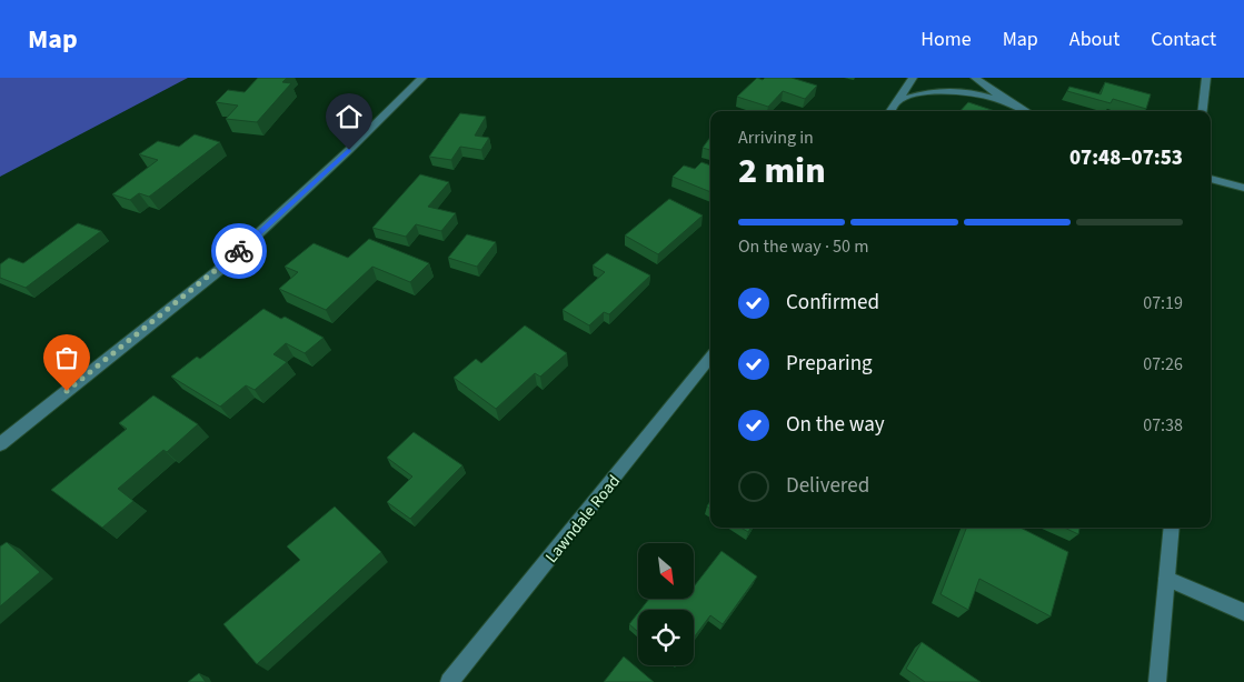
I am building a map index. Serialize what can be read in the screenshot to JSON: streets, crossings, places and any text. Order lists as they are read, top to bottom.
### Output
{
  "streets": {
    "street": ["Lawndale Road"]
  },
  "north": "bottom right",
  "page": {
    "header": "Map",
    "nav": [
      "Home",
      "Map",
      "About",
      "Contact"
    ],
    "heading": ["2 min", "Arriving in", "07:48–07:53"],
    "bar": "On the way · 50 m",
    "list": [
      ["Confirmed", "07:19"],
      ["Preparing", "07:26"],
      ["On the way", "07:38"],
      "Delivered"
    ]
  }
}
